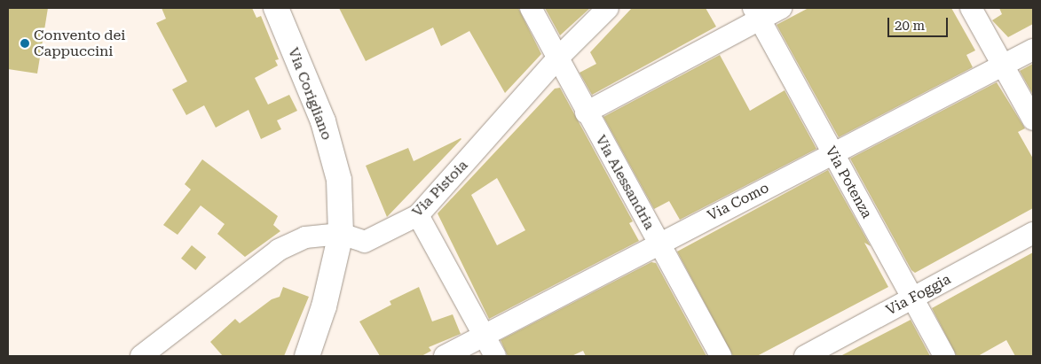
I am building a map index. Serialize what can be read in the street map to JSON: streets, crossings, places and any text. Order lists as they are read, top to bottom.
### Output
{
  "streets": {
    "street": [
      "Via Corigliano",
      "Via Alessandria",
      "Via Potenza",
      "Via Pistoia",
      "Via Como",
      "Via Foggia"
    ]
  },
  "crossings": [
    ["Via Corigliano", "Via Pistoia"],
    ["Via Alessandria", "Via Pistoia"],
    ["Via Alessandria", "Via Como"],
    ["Via Potenza", "Via Como"],
    ["Via Potenza", "Via Foggia"]
  ],
  "places": ["Convento dei Cappuccini"],
  "scale_bar": "20 m"
}
